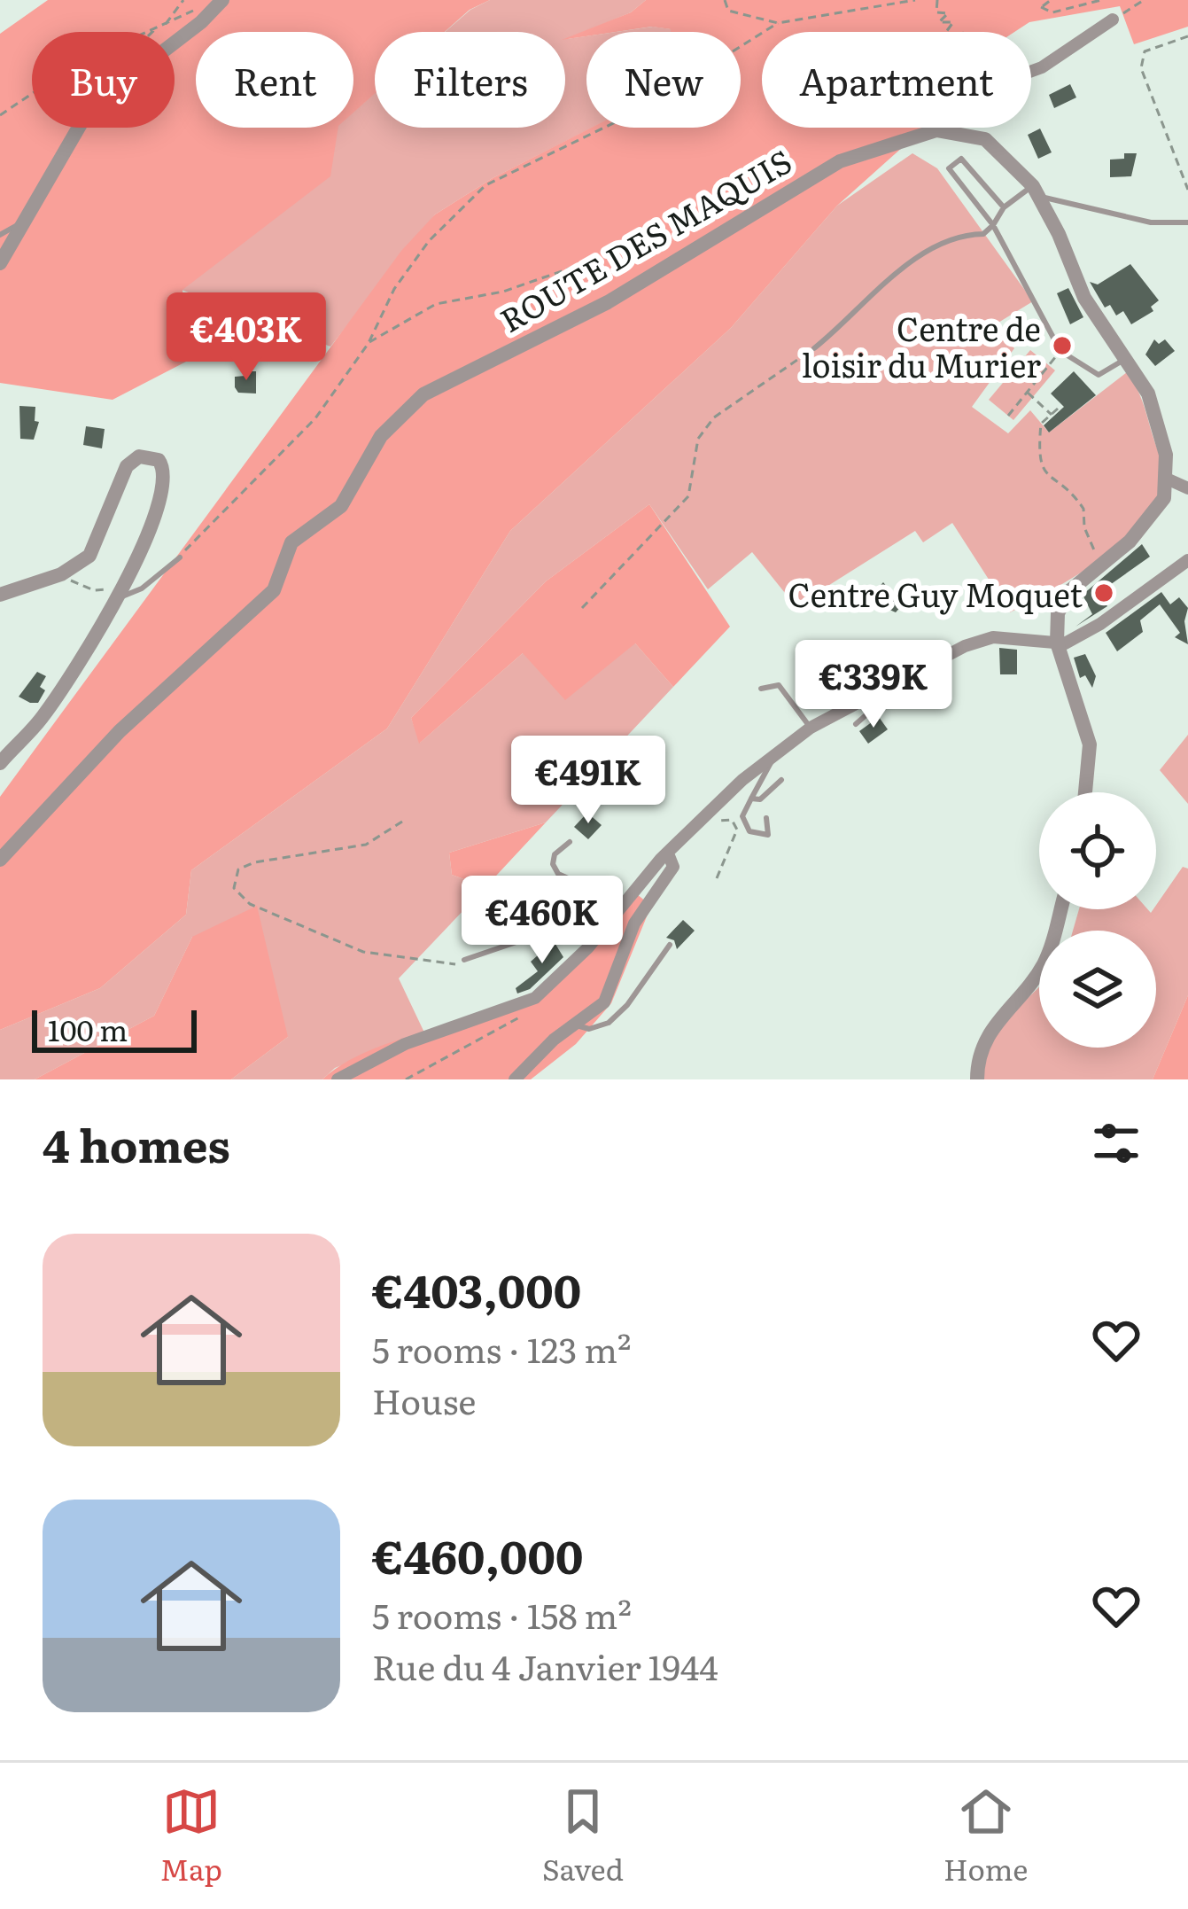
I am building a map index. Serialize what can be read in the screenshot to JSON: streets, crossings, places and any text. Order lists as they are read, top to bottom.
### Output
{
  "streets": {
    "street": ["ROUTE DES MAQUIS"]
  },
  "places": ["Centre de loisir du Murier", "Centre Guy Moquet"],
  "scale_bar": "100 m",
  "page": {
    "chip": [
      "Buy",
      "Rent",
      "Filters",
      "New",
      "Apartment"
    ],
    "price": [
      "€403K",
      "€339K",
      "€491K",
      "€460K"
    ],
    "scale": "100 m",
    "heading": "4 homes",
    "list": [
      {
        "name": "€403,000",
        "note": "5 rooms · 123 m² · House"
      },
      {
        "name": "€460,000",
        "note": "5 rooms · 158 m² · Rue du 4 Janvier 1944"
      }
    ],
    "tabs": ["Map", "Saved", "Home"]
  }
}
